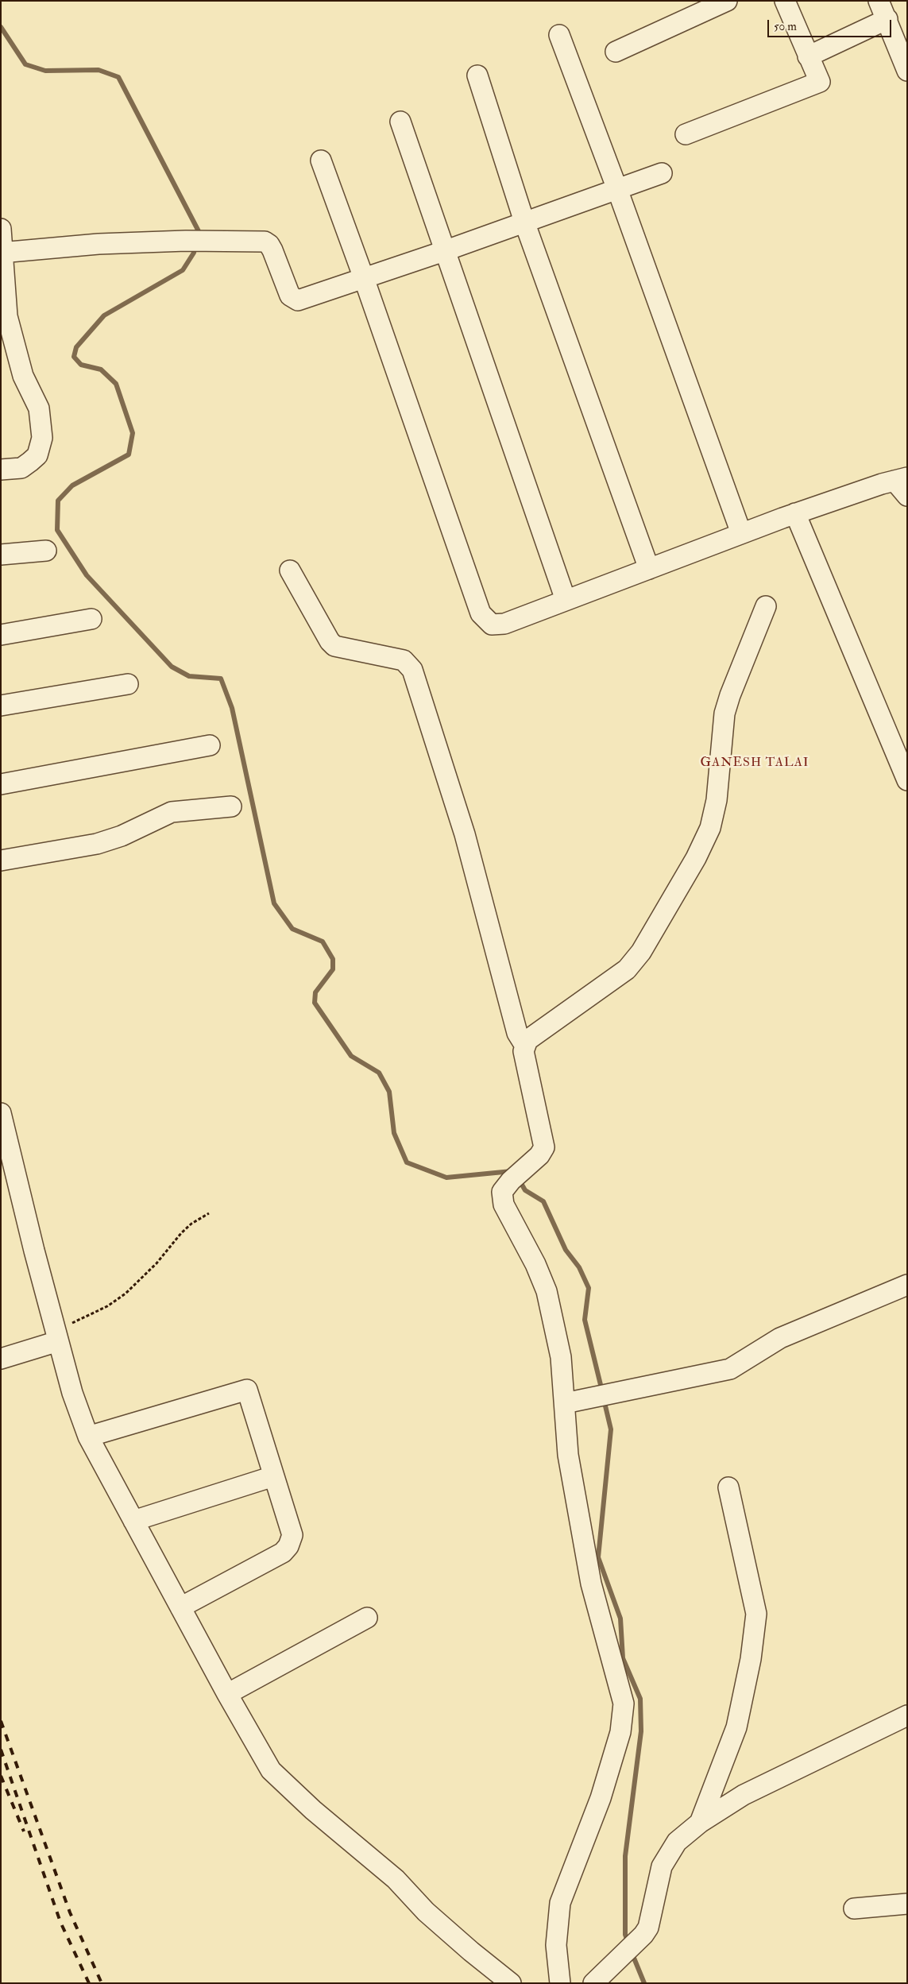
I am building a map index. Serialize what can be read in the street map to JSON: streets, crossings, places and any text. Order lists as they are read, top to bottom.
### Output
{
  "districts": ["GANESH TALAI"],
  "scale_bar": "50 m"
}
